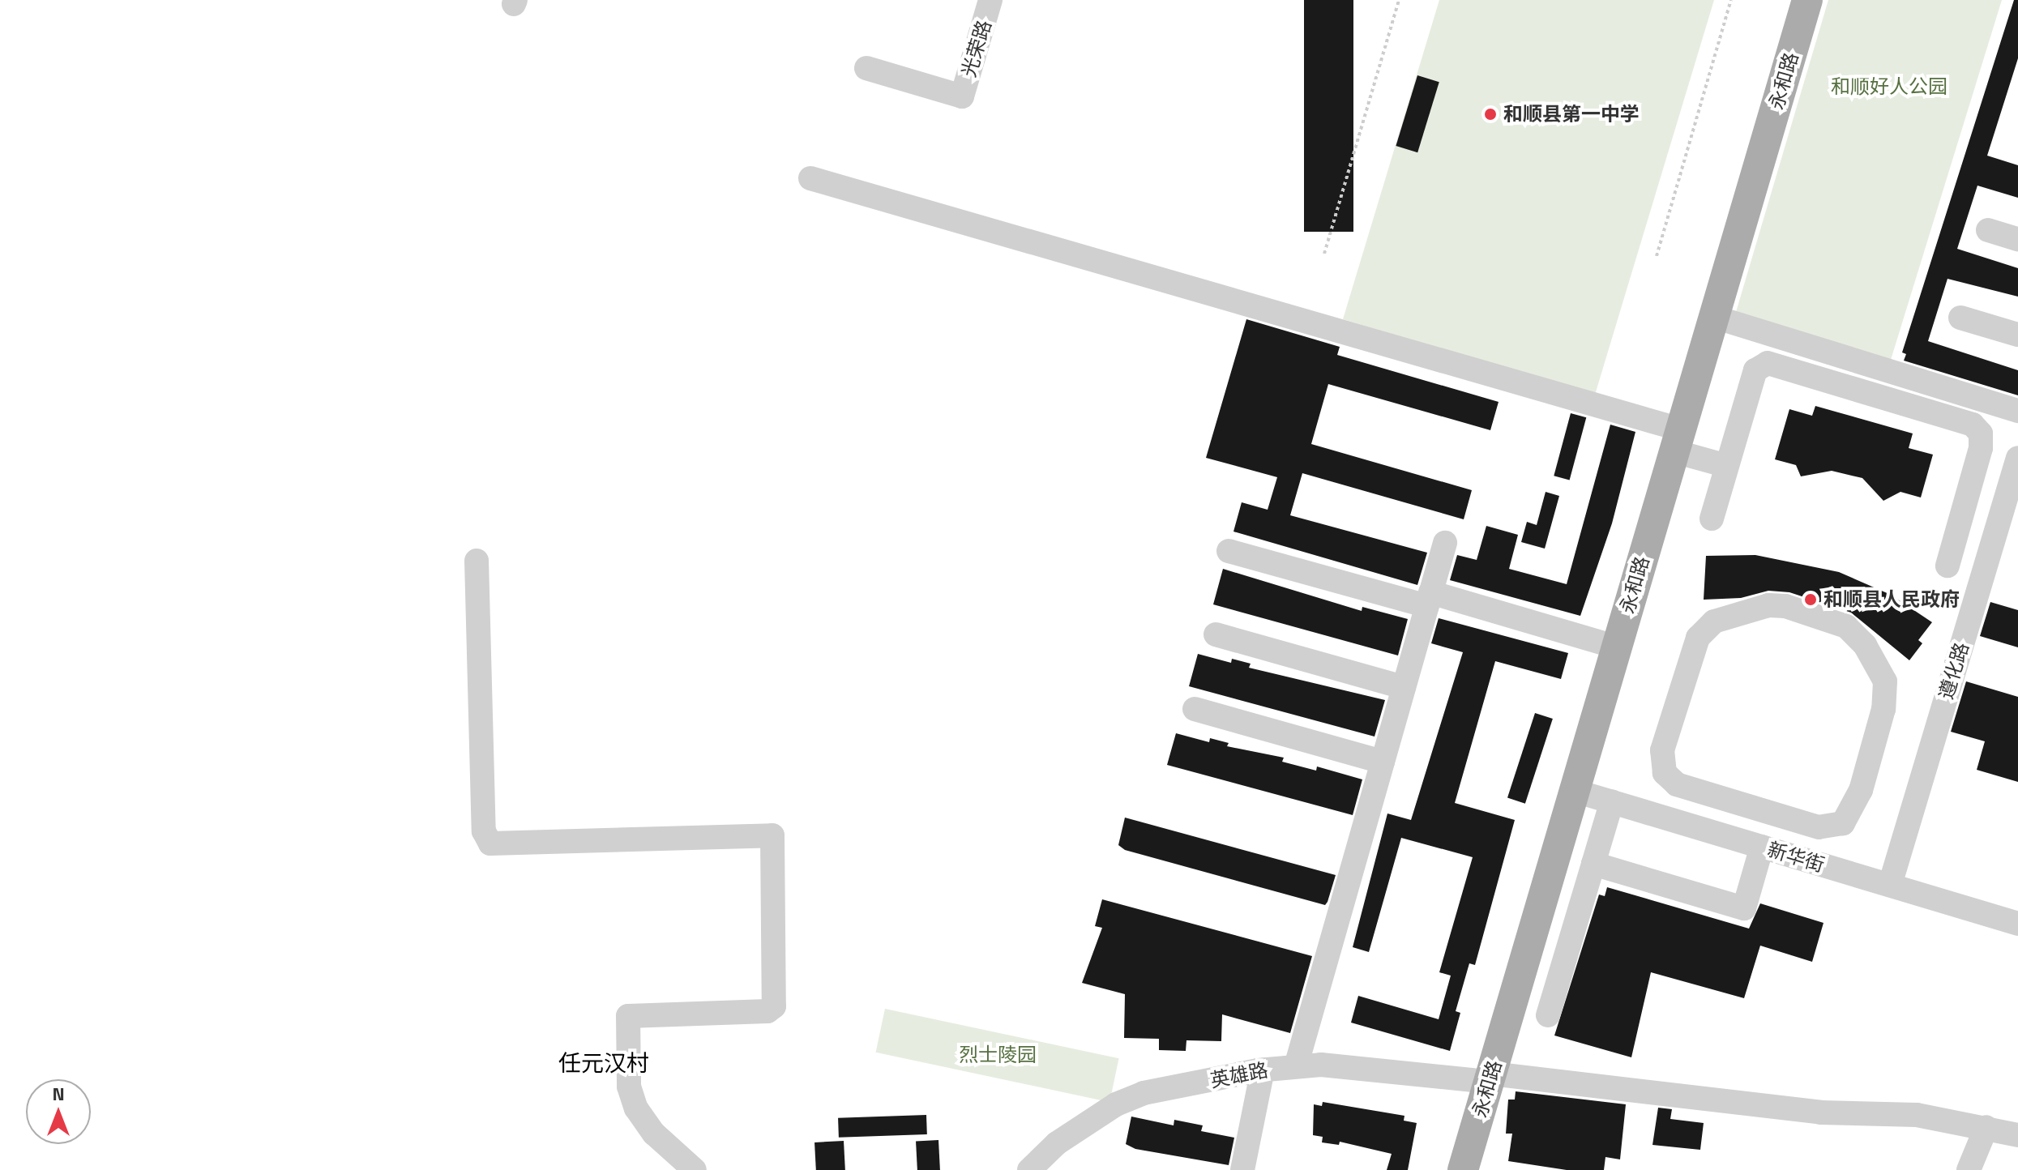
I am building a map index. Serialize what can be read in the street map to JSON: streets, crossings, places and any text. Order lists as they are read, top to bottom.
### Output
{
  "streets": {
    "main road": ["永和路"],
    "street": [
      "光荣路",
      "遵化路",
      "新华街",
      "英雄路"
    ]
  },
  "crossings": [
    ["永和路", "新华街"],
    ["永和路", "英雄路"],
    ["遵化路", "新华街"]
  ],
  "districts": ["任元汉村"],
  "parks": ["和顺好人公园", "烈士陵园"],
  "places": ["和顺县第一中学", "和顺县人民政府"],
  "north": "top"
}
